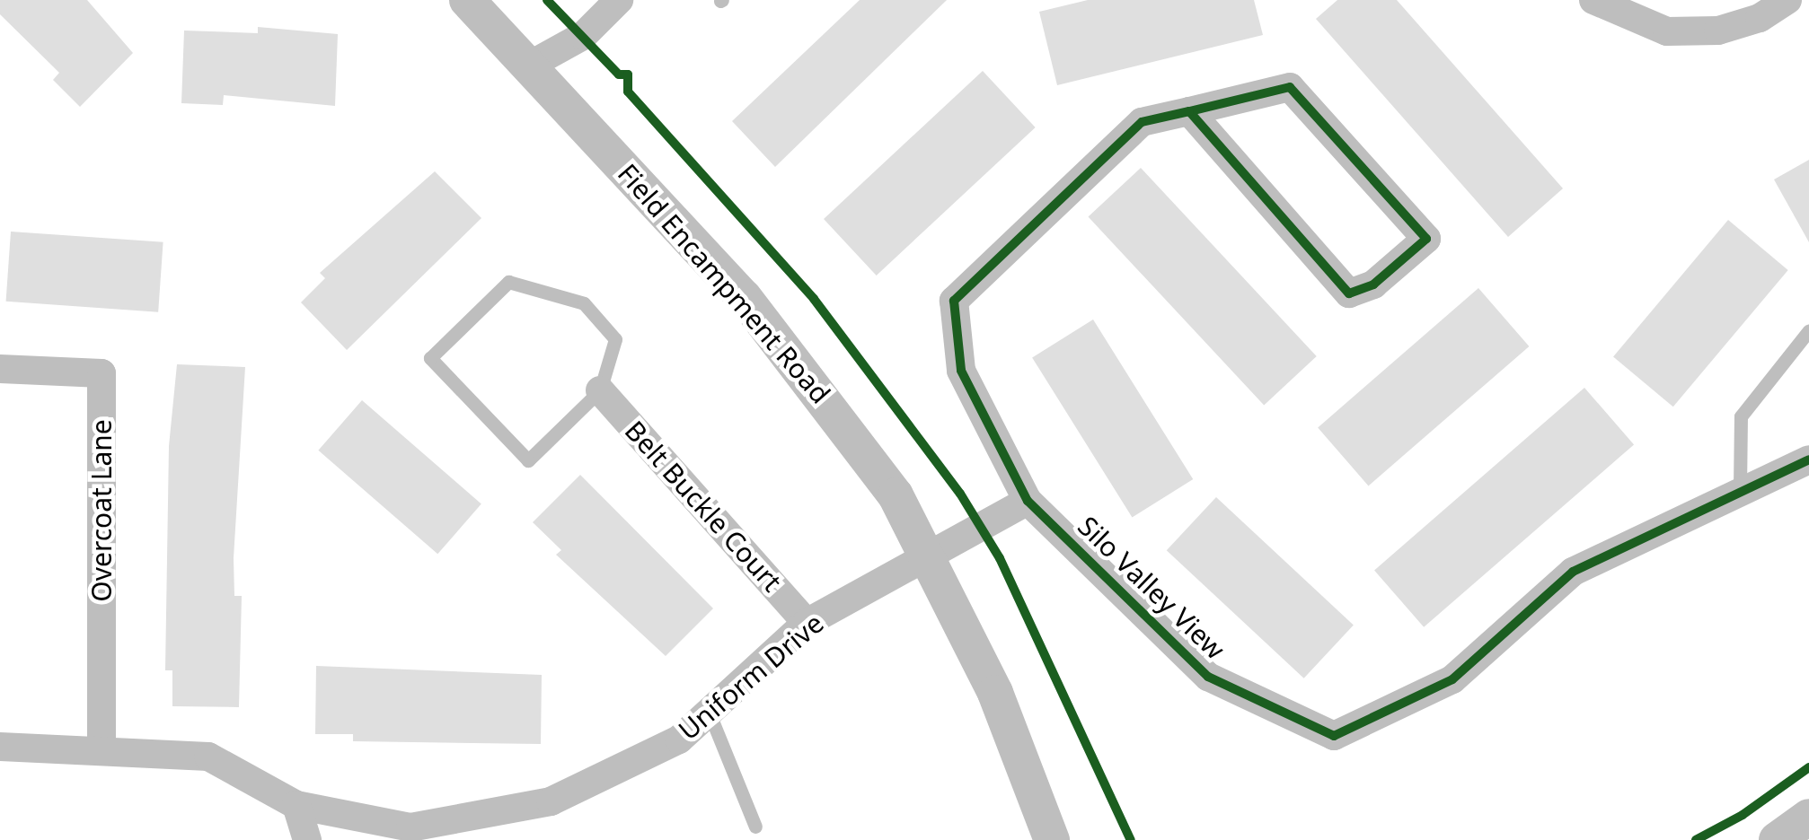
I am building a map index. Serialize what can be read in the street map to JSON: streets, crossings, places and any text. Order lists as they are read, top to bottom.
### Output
{
  "streets": {
    "street": [
      "Field Encampment Road",
      "Belt Buckle Court",
      "Overcoat Lane",
      "Silo Valley View",
      "Uniform Drive"
    ]
  },
  "crossings": [
    ["Field Encampment Road", "Uniform Drive"],
    ["Belt Buckle Court", "Uniform Drive"],
    ["Overcoat Lane", "Uniform Drive"]
  ]
}
